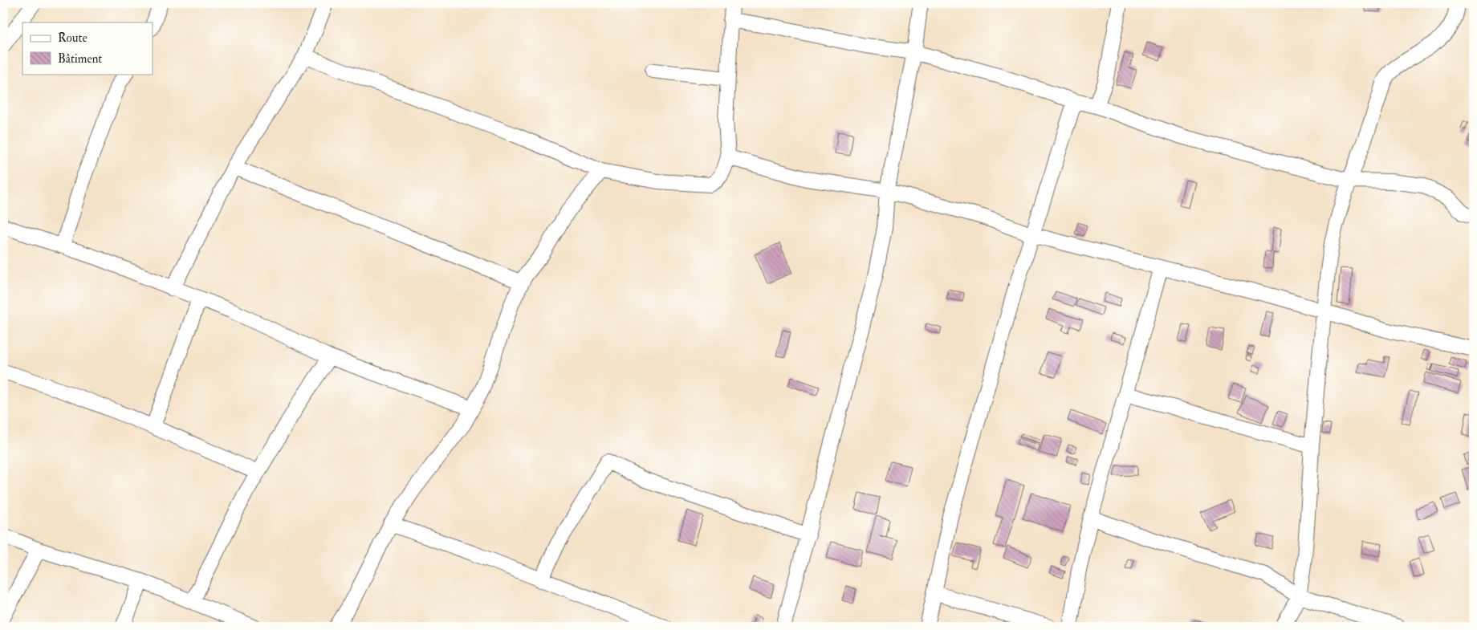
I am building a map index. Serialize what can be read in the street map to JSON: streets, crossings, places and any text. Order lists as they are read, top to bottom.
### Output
{
  "legend": ["Route", "Bâtiment"]
}
